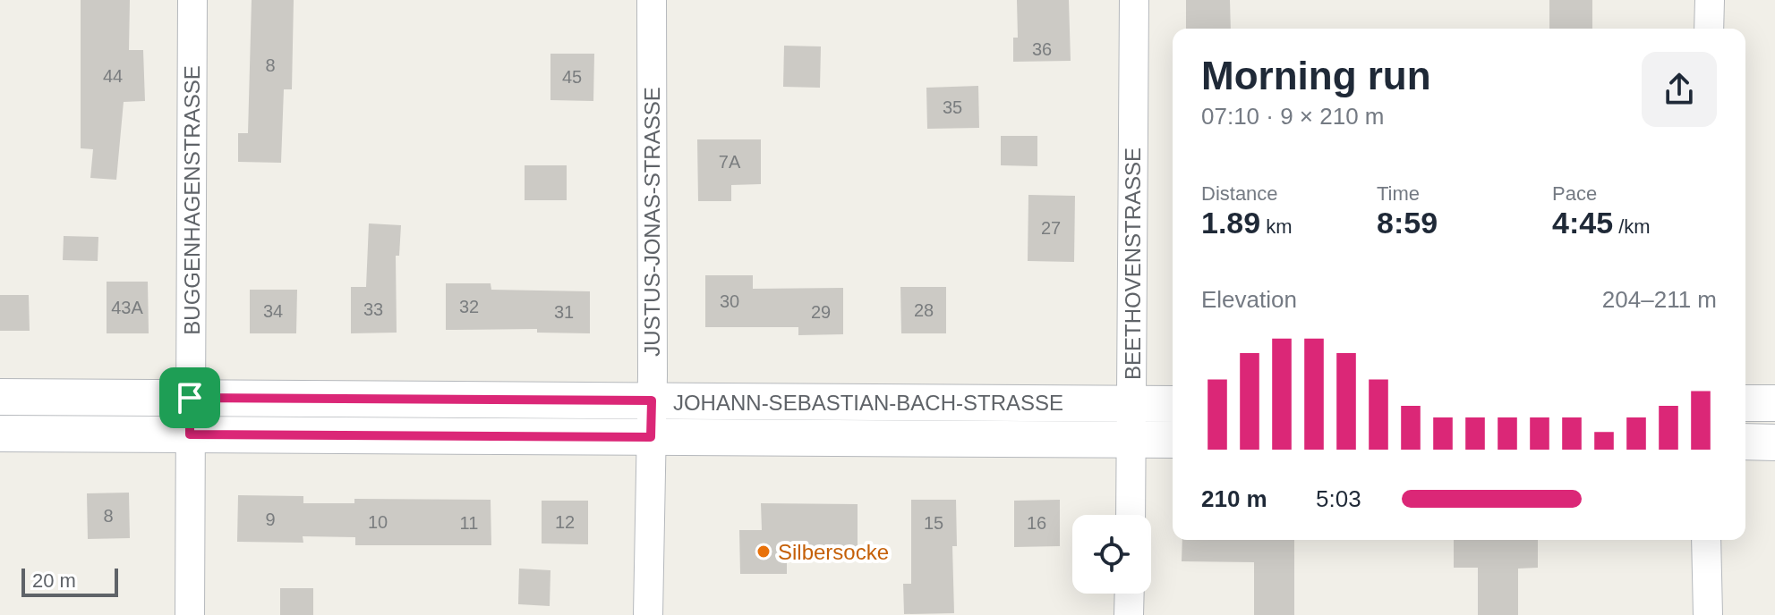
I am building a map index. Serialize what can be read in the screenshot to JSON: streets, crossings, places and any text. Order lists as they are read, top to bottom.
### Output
{
  "streets": {
    "street": [
      "BUGGENHAGENSTRASSE",
      "JUSTUS-JONAS-STRASSE",
      "BEETHOVENSTRASSE",
      "JOHANN-SEBASTIAN-BACH-STRASSE"
    ]
  },
  "crossings": [
    ["BUGGENHAGENSTRASSE", "JOHANN-SEBASTIAN-BACH-STRASSE"],
    ["JUSTUS-JONAS-STRASSE", "JOHANN-SEBASTIAN-BACH-STRASSE"],
    ["BEETHOVENSTRASSE", "JOHANN-SEBASTIAN-BACH-STRASSE"]
  ],
  "places": ["Silbersocke"],
  "house_numbers": [
    "36",
    "8",
    "44",
    "45",
    "35",
    "7A",
    "27",
    "30",
    "32",
    "43A",
    "33",
    "28",
    "34",
    "31",
    "29",
    "8",
    "9",
    "10",
    "12",
    "11",
    "15",
    "16"
  ],
  "scale_bar": "20 m",
  "page": {
    "heading": ["Morning run", "07:10 · 9 × 210 m"],
    "stats": [
      ["Distance", "1.89 km"],
      ["Time", "8:59"],
      ["Pace", "4:45 /km"]
    ],
    "chart": ["Elevation", "204–211 m"],
    "list": [
      {
        "name": "210 m",
        "note": "5:03"
      }
    ],
    "scale": "20 m"
  }
}
